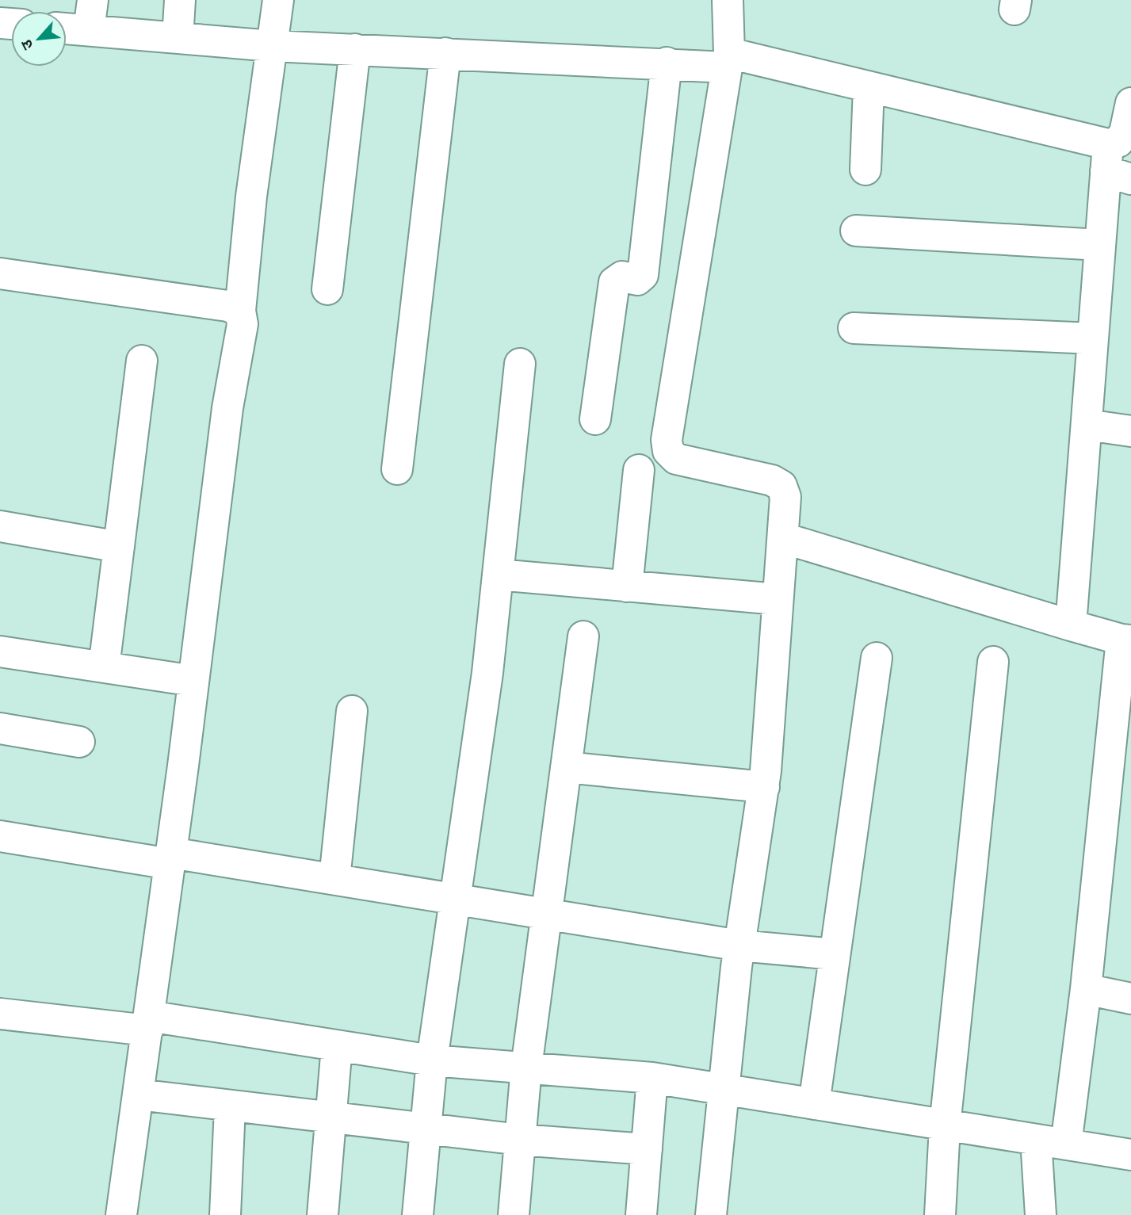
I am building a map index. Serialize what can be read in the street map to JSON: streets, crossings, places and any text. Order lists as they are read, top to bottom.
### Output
{
  "north": "bottom left"
}
